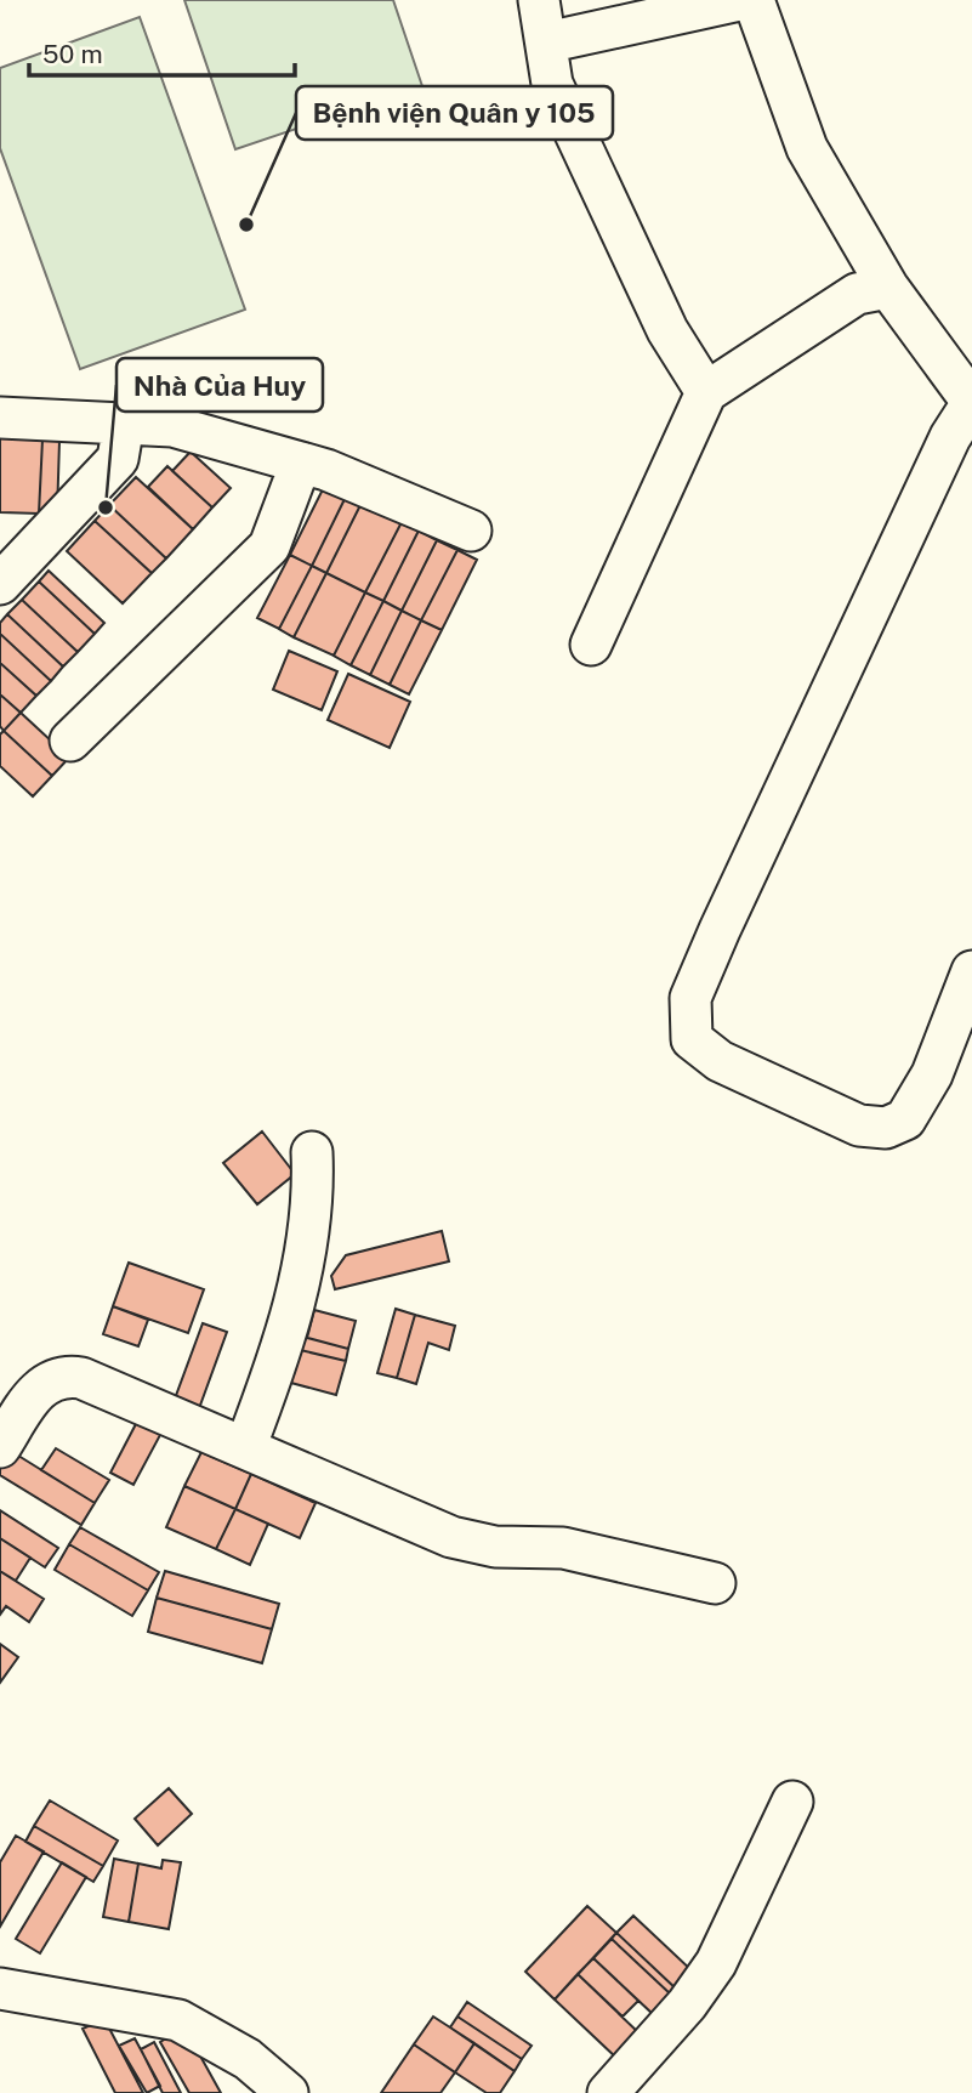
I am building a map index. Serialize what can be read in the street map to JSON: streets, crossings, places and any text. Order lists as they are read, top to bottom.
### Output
{
  "places": ["Bệnh viện Quân y 105", "Nhà Của Huy"],
  "scale_bar": "50 m"
}
